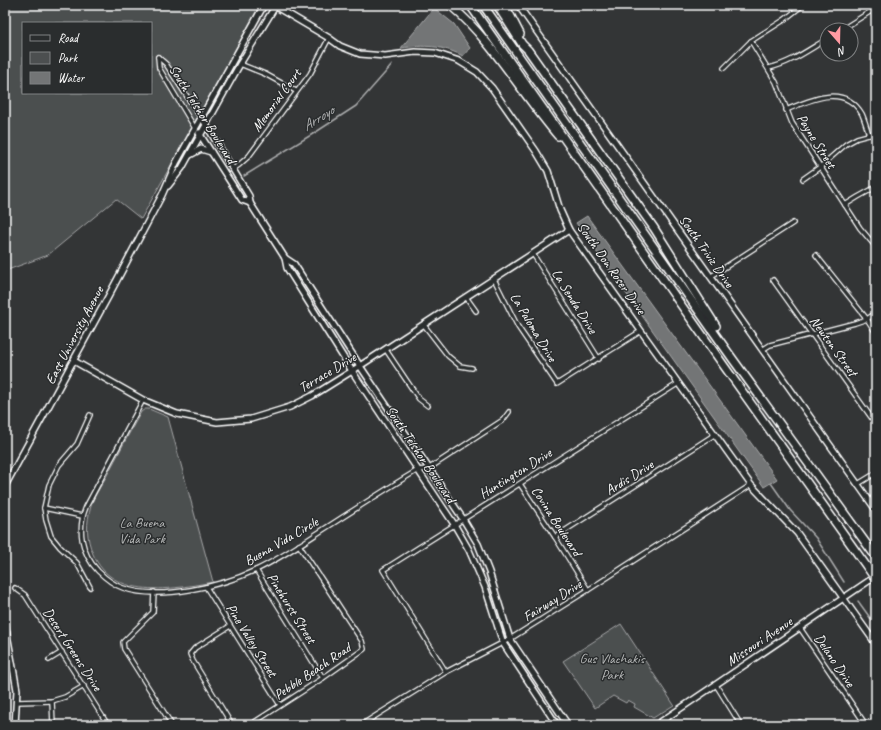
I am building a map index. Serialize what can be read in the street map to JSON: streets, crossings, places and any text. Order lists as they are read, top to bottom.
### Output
{
  "streets": {
    "main road": [
      "South Telshor Boulevard",
      "South Triviz Drive",
      "South Don Roser Drive",
      "East University Avenue",
      "Terrace Drive",
      "Missouri Avenue"
    ],
    "street": [
      "Memorial Court",
      "Payne Street",
      "La Senda Drive",
      "La Paloma Drive",
      "Newton Street",
      "Huntington Drive",
      "Ardis Drive",
      "Covina Boulevard",
      "Buena Vida Circle",
      "Fairway Drive",
      "Pinehurst Street",
      "Pine Valley Street",
      "Desert Greens Drive",
      "Delano Drive",
      "Pebble Beach Road"
    ]
  },
  "crossings": [
    ["Memorial Court", "South Telshor Boulevard"],
    ["Memorial Court", "South Don Roser Drive"],
    ["South Telshor Boulevard", "East University Avenue"],
    ["South Telshor Boulevard", "Terrace Drive"],
    ["South Telshor Boulevard", "Huntington Drive"],
    ["South Telshor Boulevard", "Buena Vida Circle"],
    ["South Telshor Boulevard", "Fairway Drive"],
    ["South Don Roser Drive", "East University Avenue"],
    ["South Don Roser Drive", "Terrace Drive"],
    ["South Don Roser Drive", "Huntington Drive"],
    ["South Don Roser Drive", "Ardis Drive"],
    ["South Don Roser Drive", "Fairway Drive"],
    ["South Don Roser Drive", "Missouri Avenue"],
    ["La Senda Drive", "La Paloma Drive"],
    ["La Senda Drive", "Terrace Drive"],
    ["La Paloma Drive", "Terrace Drive"],
    ["East University Avenue", "Terrace Drive"],
    ["Terrace Drive", "Buena Vida Circle"],
    ["Huntington Drive", "Covina Boulevard"],
    ["Huntington Drive", "Fairway Drive"],
    ["Ardis Drive", "Covina Boulevard"],
    ["Covina Boulevard", "Fairway Drive"],
    ["Buena Vida Circle", "Pinehurst Street"],
    ["Buena Vida Circle", "Pine Valley Street"],
    ["Buena Vida Circle", "Pebble Beach Road"],
    ["Pinehurst Street", "Pebble Beach Road"],
    ["Pine Valley Street", "Pebble Beach Road"],
    ["Missouri Avenue", "Delano Drive"]
  ],
  "water": ["Arroyo"],
  "parks": ["La Buena Vida Park", "Gus Vlachakis Park"],
  "legend": ["Road", "Park", "Water"],
  "north": "bottom"
}
